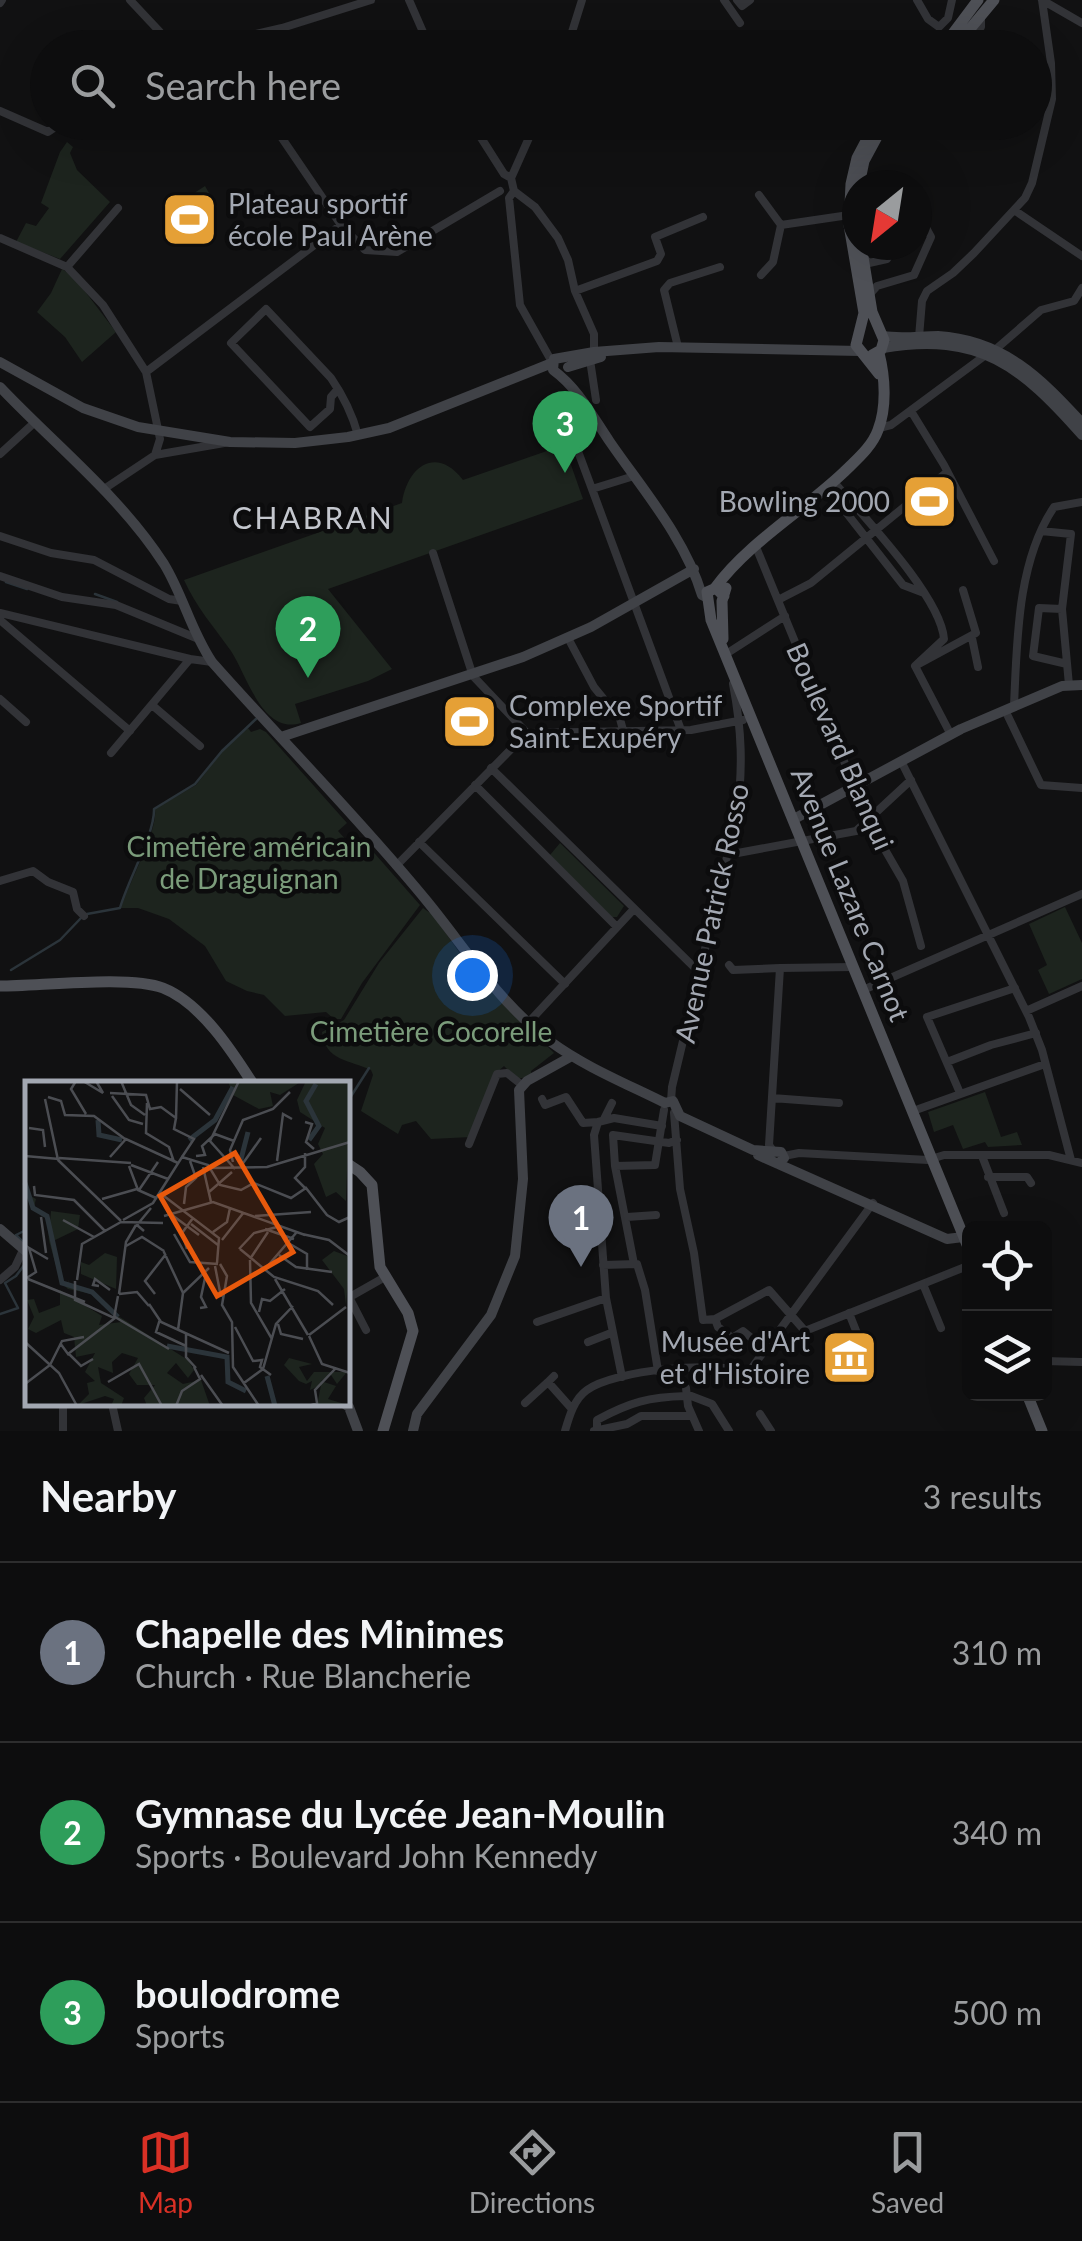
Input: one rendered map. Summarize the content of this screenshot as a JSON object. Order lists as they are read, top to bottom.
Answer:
{
  "streets": {
    "main road": ["Avenue Lazare Carnot"],
    "street": ["Boulevard Blanqui", "Avenue Patrick Rosso"]
  },
  "crossings": [
    ["Avenue Lazare Carnot", "Avenue Patrick Rosso"]
  ],
  "districts": ["CHABRAN"],
  "parks": ["Cimetière américain de Draguignan", "Cimetière Cocorelle"],
  "places": {
    "sports": ["Plateau sportif école Paul Arène", "Bowling 2000", "Complexe Sportif Saint-Exupéry"],
    "museum": ["Musée d'Art et d'Histoire"]
  },
  "north": "bottom left",
  "page": {
    "search": "Search here",
    "pins": ["3", "2", "1"],
    "heading": ["Nearby", "3 results"],
    "list": [
      {
        "mark": "1",
        "name": "Chapelle des Minimes",
        "note": "Church · Rue Blancherie",
        "value": "310 m"
      },
      {
        "mark": "2",
        "name": "Gymnase du Lycée Jean-Moulin",
        "note": "Sports · Boulevard John Kennedy",
        "value": "340 m"
      },
      {
        "mark": "3",
        "name": "boulodrome",
        "note": "Sports",
        "value": "500 m"
      }
    ],
    "nav": ["Map", "Directions", "Saved"]
  }
}
